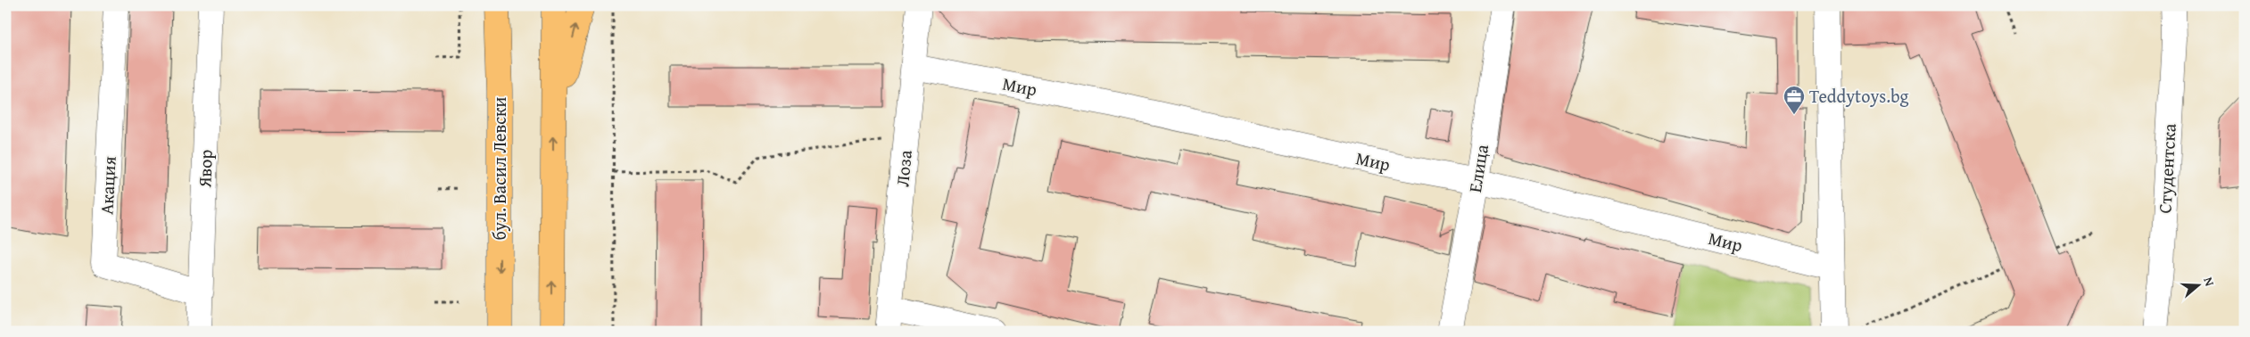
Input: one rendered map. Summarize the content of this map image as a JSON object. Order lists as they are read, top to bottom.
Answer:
{
  "streets": {
    "highway": ["бул. Васил Левски"],
    "street": [
      "Мир",
      "Явор",
      "Лоза",
      "Елица",
      "Студентска",
      "Акация"
    ]
  },
  "crossings": [
    ["Мир", "Лоза"],
    ["Мир", "Елица"],
    ["Явор", "Акация"]
  ],
  "places": {
    "office": ["Teddytoys.bg"]
  },
  "north": "right"
}
